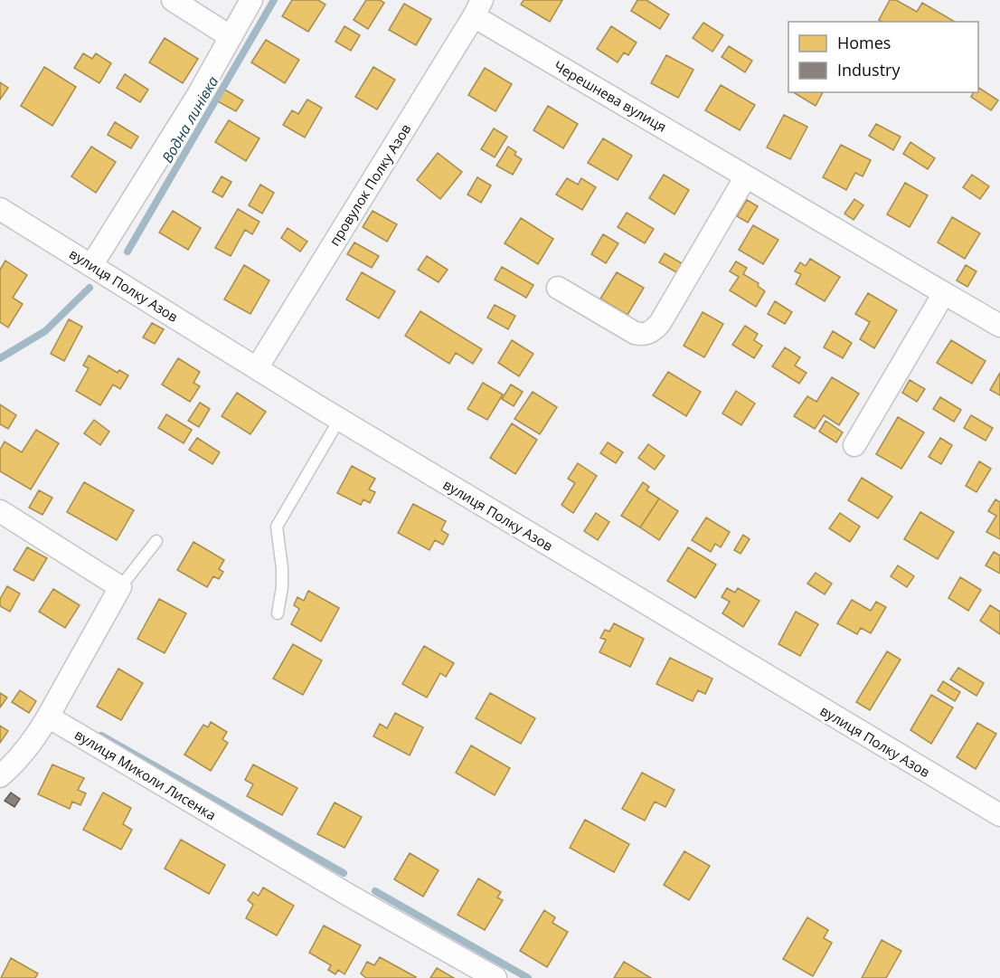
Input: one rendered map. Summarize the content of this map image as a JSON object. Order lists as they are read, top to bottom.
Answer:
{
  "streets": {
    "street": [
      "Черешнева вулиця",
      "провулок Полку Азов",
      "вулиця Полку Азов",
      "вулиця Миколи Лисенка"
    ]
  },
  "crossings": [
    ["Черешнева вулиця", "провулок Полку Азов"],
    ["провулок Полку Азов", "вулиця Полку Азов"]
  ],
  "water": ["Водна линівка"],
  "legend": ["Homes", "Industry"]
}
